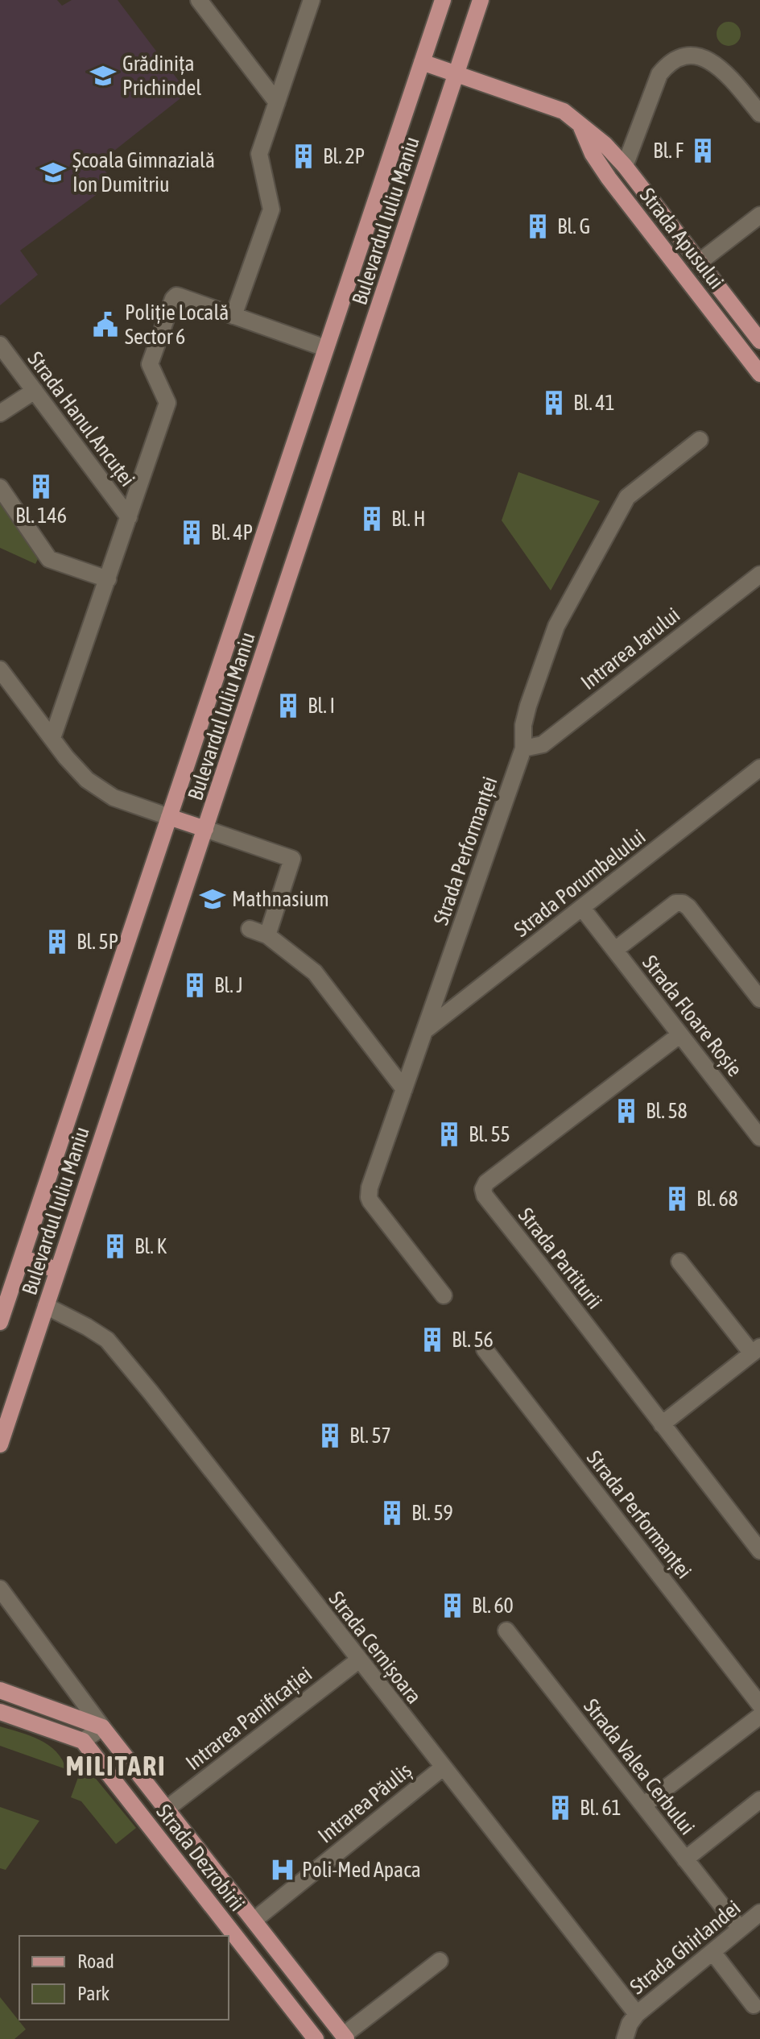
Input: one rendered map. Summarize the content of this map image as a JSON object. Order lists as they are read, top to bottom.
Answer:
{
  "streets": {
    "main road": ["Bulevardul Iuliu Maniu", "Strada Apusului", "Strada Dezrobirii"],
    "street": [
      "Strada Hanul Ancuței",
      "Intrarea Jarului",
      "Strada Performanței",
      "Strada Porumbelului",
      "Strada Floare Roșie",
      "Strada Partiturii",
      "Strada Cernișoara",
      "Intrarea Panificației",
      "Strada Valea Cerbului",
      "Intrarea Păuliș",
      "Strada Ghirlandei"
    ]
  },
  "crossings": [
    ["Bulevardul Iuliu Maniu", "Strada Apusului"],
    ["Bulevardul Iuliu Maniu", "Strada Cernișoara"],
    ["Intrarea Jarului", "Strada Performanței"],
    ["Strada Performanței", "Strada Porumbelului"],
    ["Strada Porumbelului", "Strada Floare Roșie"],
    ["Strada Floare Roșie", "Strada Partiturii"],
    ["Strada Cernișoara", "Intrarea Panificației"],
    ["Strada Cernișoara", "Intrarea Păuliș"],
    ["Strada Cernișoara", "Strada Ghirlandei"],
    ["Intrarea Panificației", "Strada Dezrobirii"],
    ["Strada Valea Cerbului", "Strada Ghirlandei"],
    ["Intrarea Păuliș", "Strada Dezrobirii"]
  ],
  "districts": ["MILITARI"],
  "places": {
    "school or university": ["Grădinița Prichindel", "Școala Gimnazială Ion Dumitriu", "Mathnasium"],
    "building": [
      "Bl. F",
      "Bl. 2P",
      "Bl. G",
      "Bl. 41",
      "Bl. 146",
      "Bl. H",
      "Bl. 4P",
      "Bl. I",
      "Bl. 5P",
      "Bl. J",
      "Bl. 58",
      "Bl. 55",
      "Bl. 68",
      "Bl. K",
      "Bl. 56",
      "Bl. 57",
      "Bl. 59",
      "Bl. 60",
      "Bl. 61"
    ],
    "public building": ["Poliție Locală Sector 6"],
    "hospital": ["Poli-Med Apaca"]
  },
  "legend": ["Road", "Park"]
}
